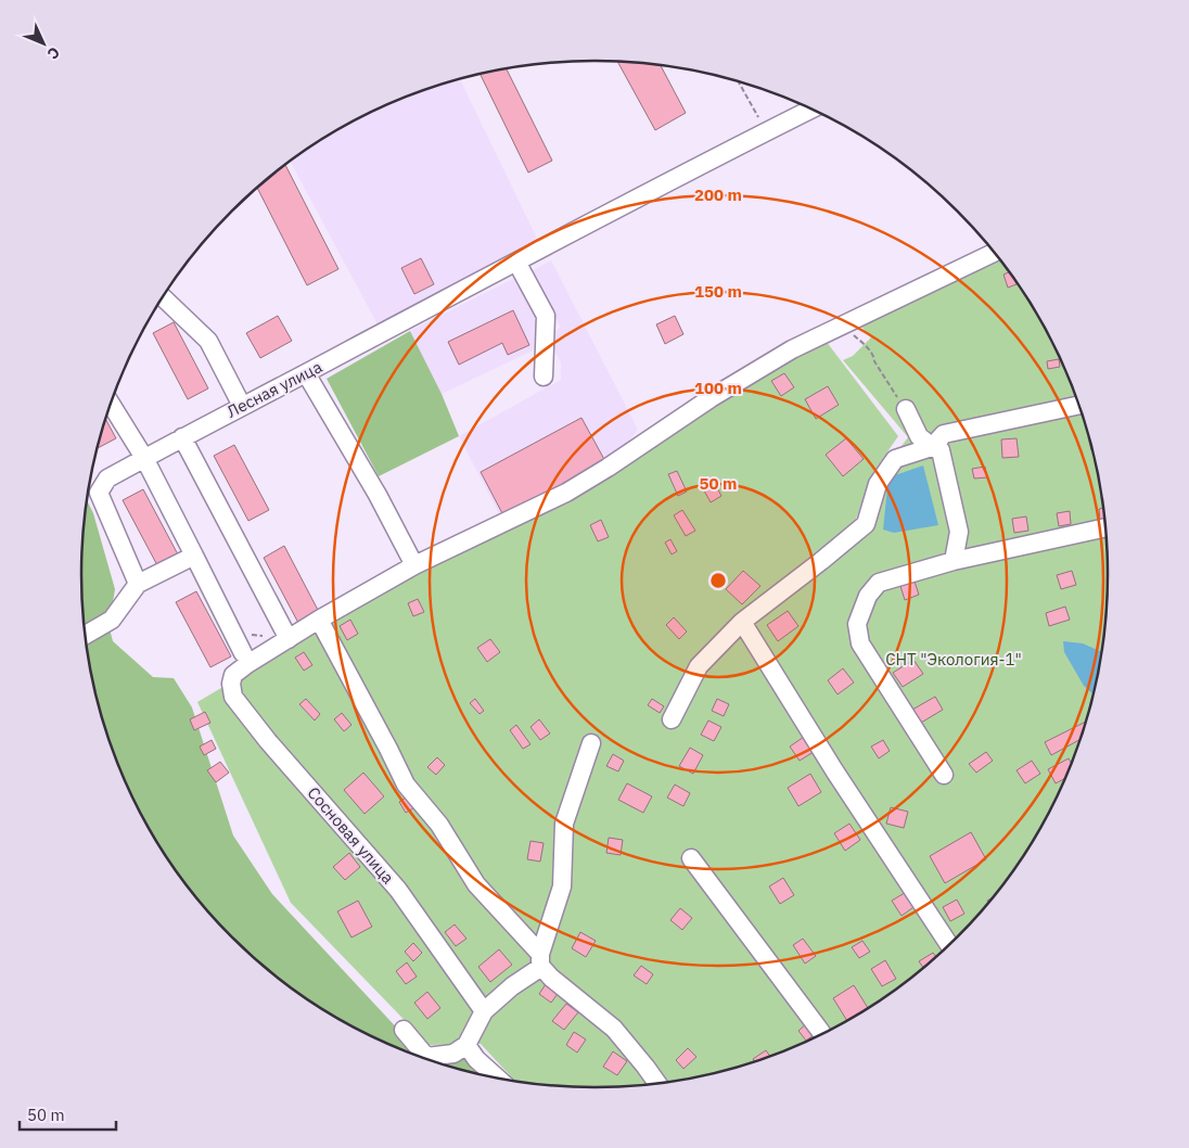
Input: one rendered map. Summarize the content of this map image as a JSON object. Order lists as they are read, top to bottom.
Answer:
{
  "streets": {
    "street": ["Лесная улица", "Сосновая улица"]
  },
  "parks": ["СНТ \"Экология-1\""],
  "scale_bar": "50 m",
  "north": "bottom right",
  "rings": [
    "200 m",
    "150 m",
    "100 m",
    "50 m"
  ]
}
